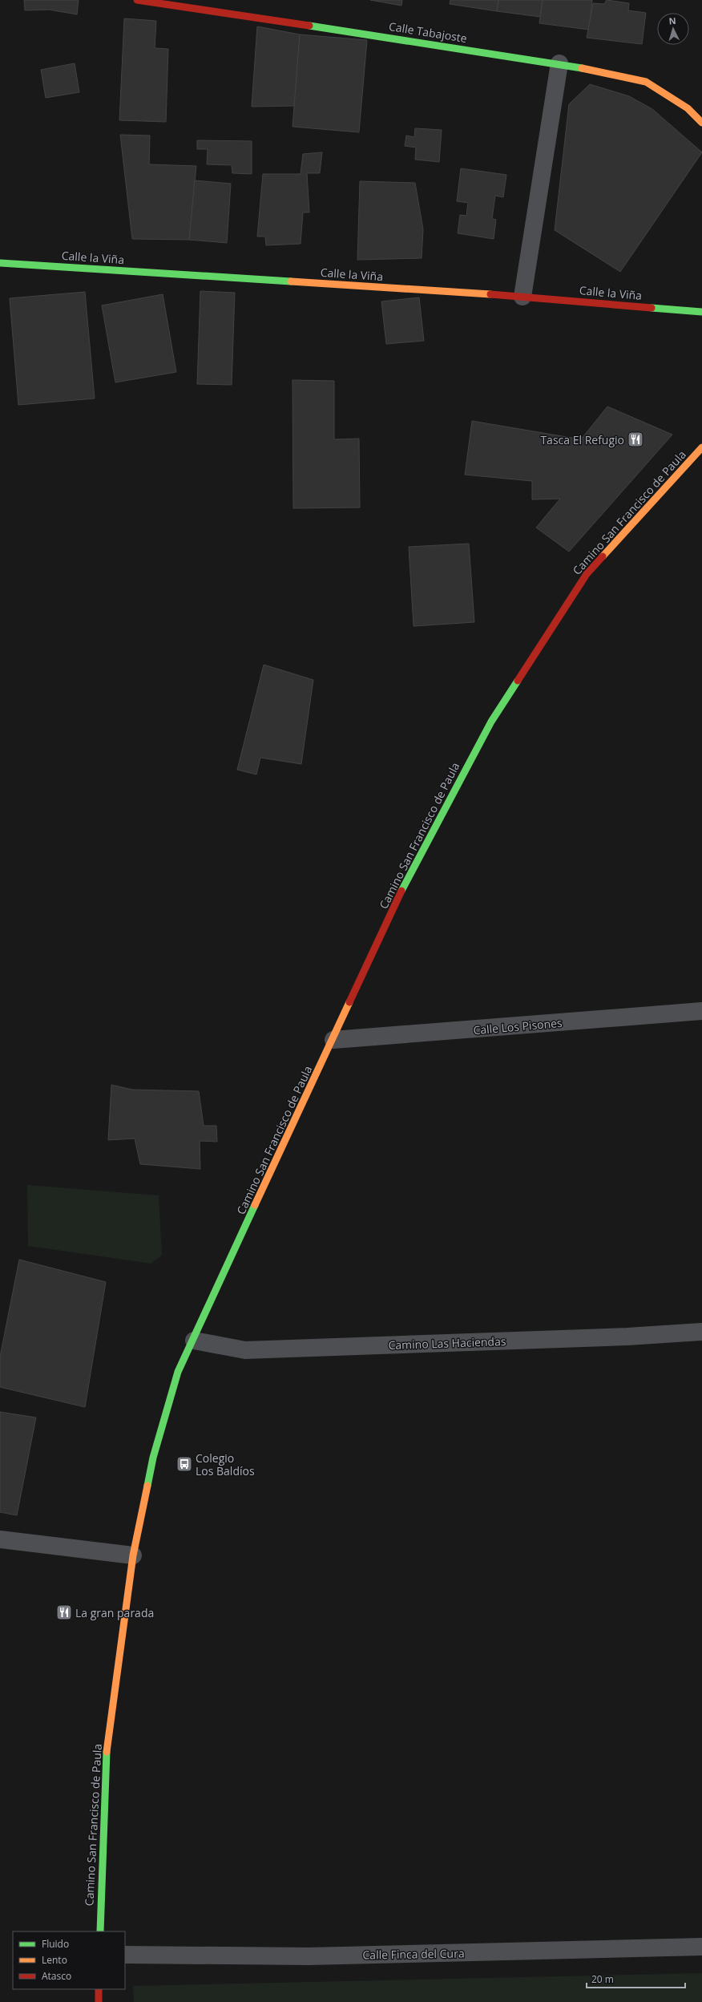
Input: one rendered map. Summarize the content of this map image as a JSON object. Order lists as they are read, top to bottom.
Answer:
{
  "streets": {
    "main road": ["Calle Tabajoste", "Calle la Viña", "Camino San Francisco de Paula"],
    "street": ["Calle Los Pisones", "Camino Las Haciendas", "Calle Finca del Cura"]
  },
  "crossings": [
    ["Camino San Francisco de Paula", "Calle Los Pisones"],
    ["Camino San Francisco de Paula", "Camino Las Haciendas"]
  ],
  "places": {
    "restaurant": ["Tasca El Refugio", "La gran parada"],
    "bus stop": ["Colegio Los Baldíos"]
  },
  "legend": ["Fluido", "Lento", "Atasco"],
  "scale_bar": "20 m",
  "north": "top"
}
